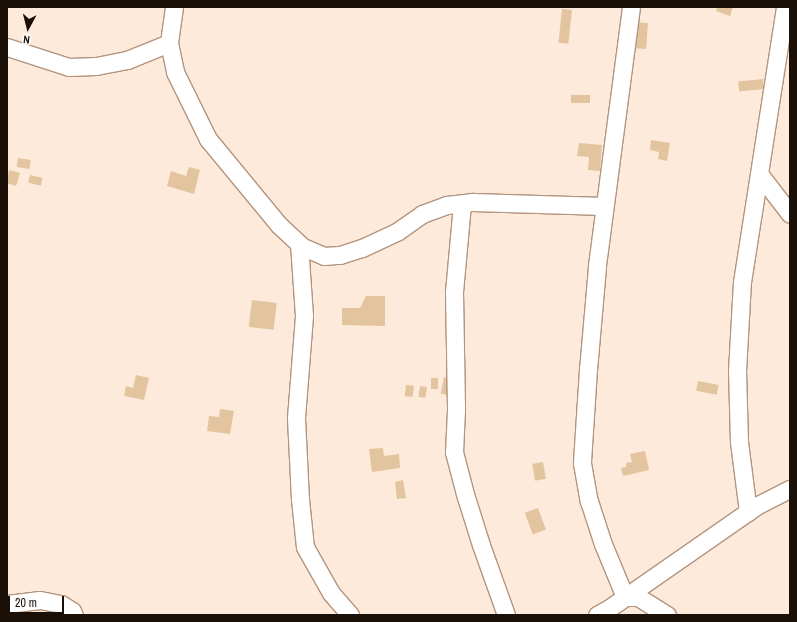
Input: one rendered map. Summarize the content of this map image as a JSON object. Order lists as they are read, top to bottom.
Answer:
{
  "scale_bar": "20 m",
  "north": "bottom"
}
